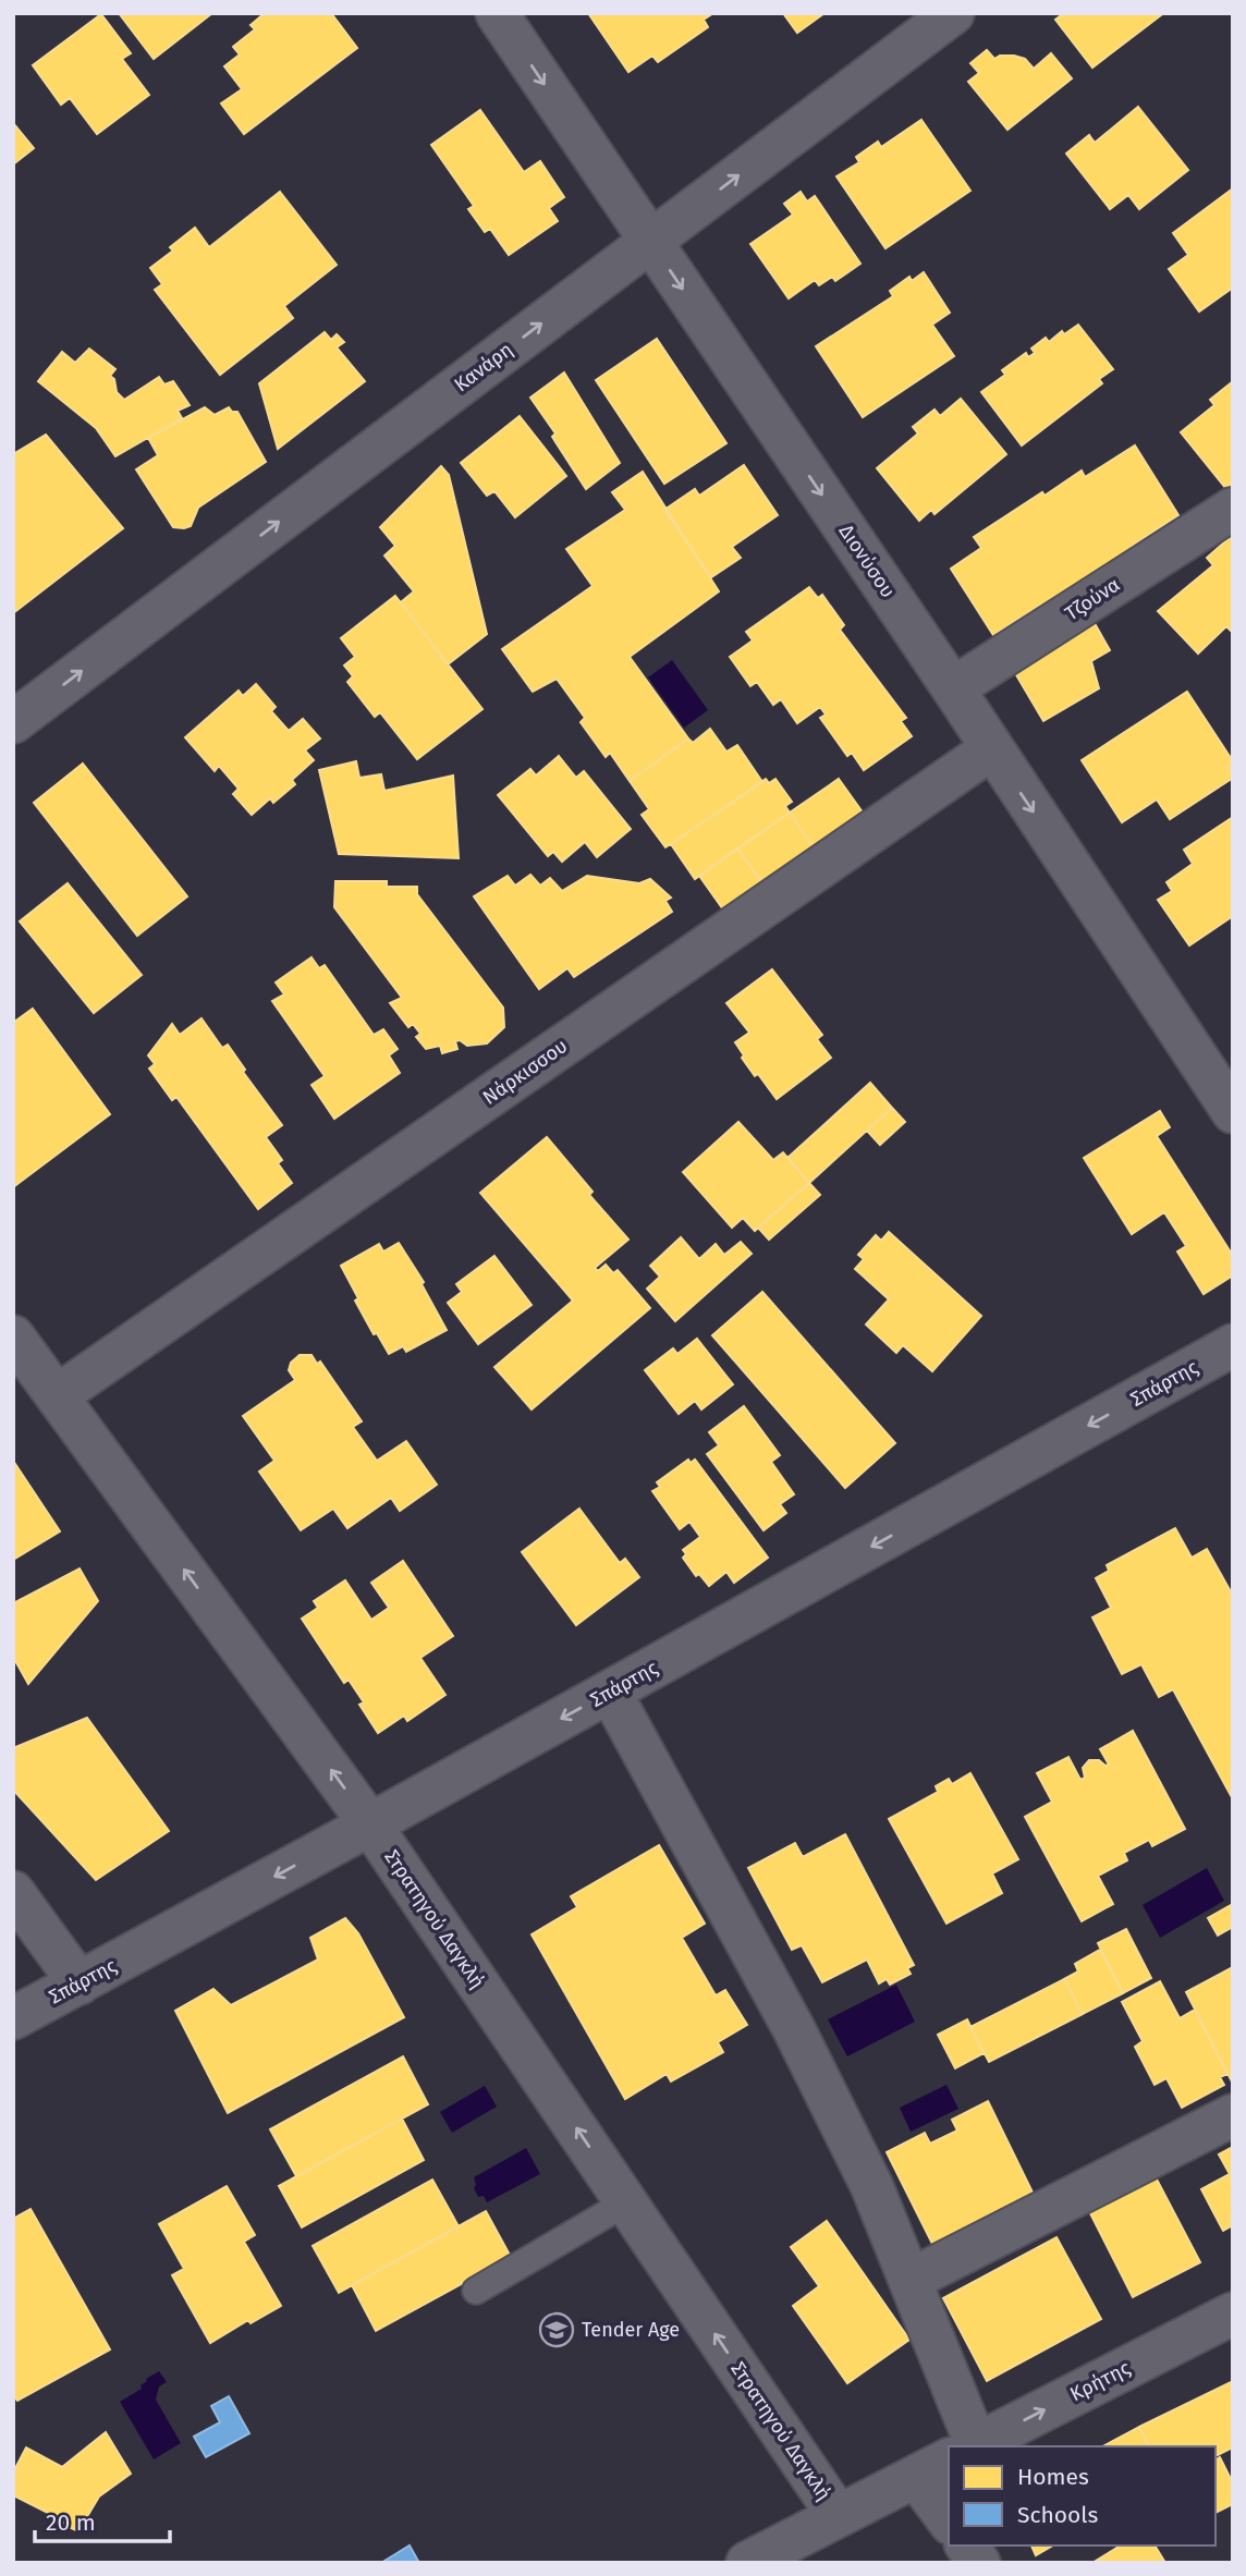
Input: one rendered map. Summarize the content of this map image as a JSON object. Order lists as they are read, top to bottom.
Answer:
{
  "streets": {
    "street": [
      "Κανάρη",
      "Διονύσου",
      "Τζούνα",
      "Νάρκισσου",
      "Σπάρτης",
      "Στρατηγού Δαγκλή",
      "Κρήτης"
    ]
  },
  "crossings": [
    ["Κανάρη", "Διονύσου"],
    ["Διονύσου", "Τζούνα"],
    ["Διονύσου", "Νάρκισσου"],
    ["Νάρκισσου", "Στρατηγού Δαγκλή"],
    ["Σπάρτης", "Στρατηγού Δαγκλή"],
    ["Στρατηγού Δαγκλή", "Κρήτης"]
  ],
  "one_way": ["Κανάρη", "Διονύσου", "Σπάρτης"],
  "places": {
    "school or university": ["Tender Age"]
  },
  "legend": ["Homes", "Schools"],
  "scale_bar": "20 m"
}
